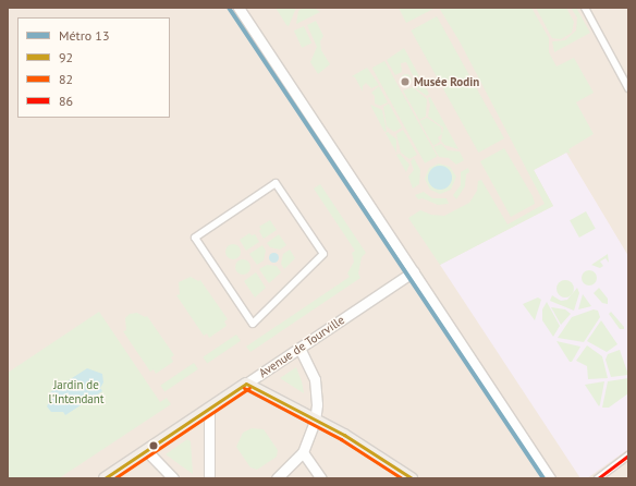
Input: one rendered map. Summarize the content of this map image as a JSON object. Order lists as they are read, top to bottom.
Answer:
{
  "streets": {
    "main road": ["Avenue de Tourville"]
  },
  "parks": ["Jardin de l'Intendant"],
  "places": ["Musée Rodin"],
  "lines": [
    "metro line 13",
    "transit line 92",
    "transit line 82",
    "transit line 86"
  ],
  "legend": [
    "Métro 13",
    "92",
    "82",
    "86"
  ]
}
